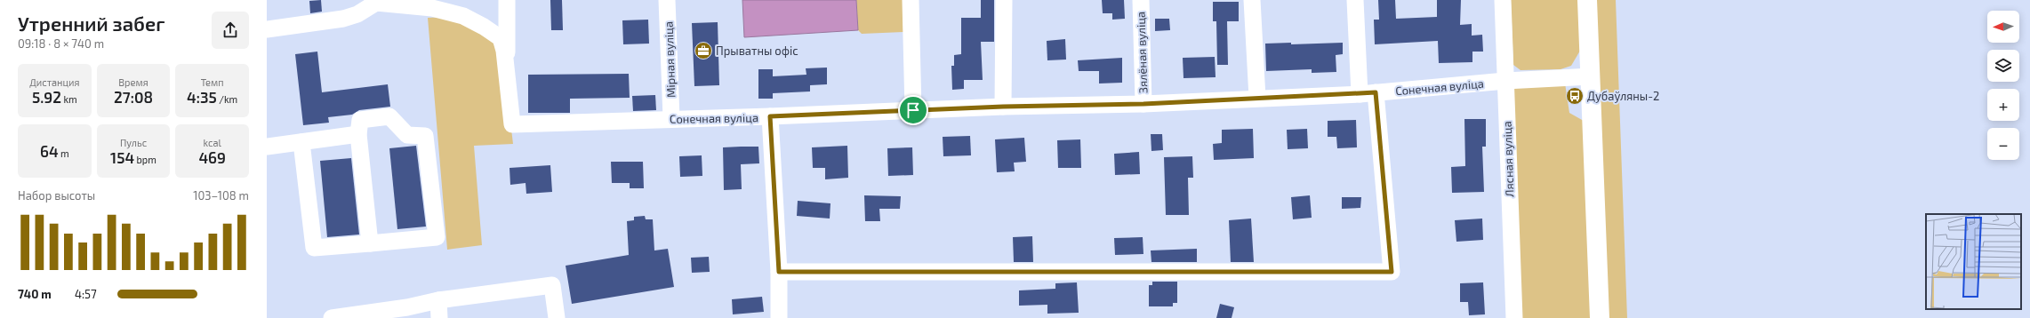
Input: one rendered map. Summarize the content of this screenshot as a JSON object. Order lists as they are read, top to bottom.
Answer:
{
  "streets": {
    "street": [
      "Зялёная вуліца",
      "Мірная вуліца",
      "Сонечная вуліца",
      "Лясная вуліца"
    ]
  },
  "crossings": [
    ["Зялёная вуліца", "Сонечная вуліца"],
    ["Мірная вуліца", "Сонечная вуліца"],
    ["Сонечная вуліца", "Лясная вуліца"]
  ],
  "places": {
    "office": ["Прыватны офіс"],
    "bus stop": ["Дубаўляны-2"]
  },
  "north": "left",
  "page": {
    "heading": ["Утренний забег", "09:18 · 8 × 740 m"],
    "map_buttons": ["+", "−"],
    "stats": [
      ["Дистанция", "5.92 km"],
      ["Время", "27:08"],
      ["Темп", "4:35 /km"],
      ["64 m"],
      ["Пульс", "154 bpm"],
      ["kcal", "469"]
    ],
    "chart": ["Набор высоты", "103–108 m"],
    "list": [
      {
        "name": "740 m",
        "note": "4:57"
      }
    ]
  }
}
